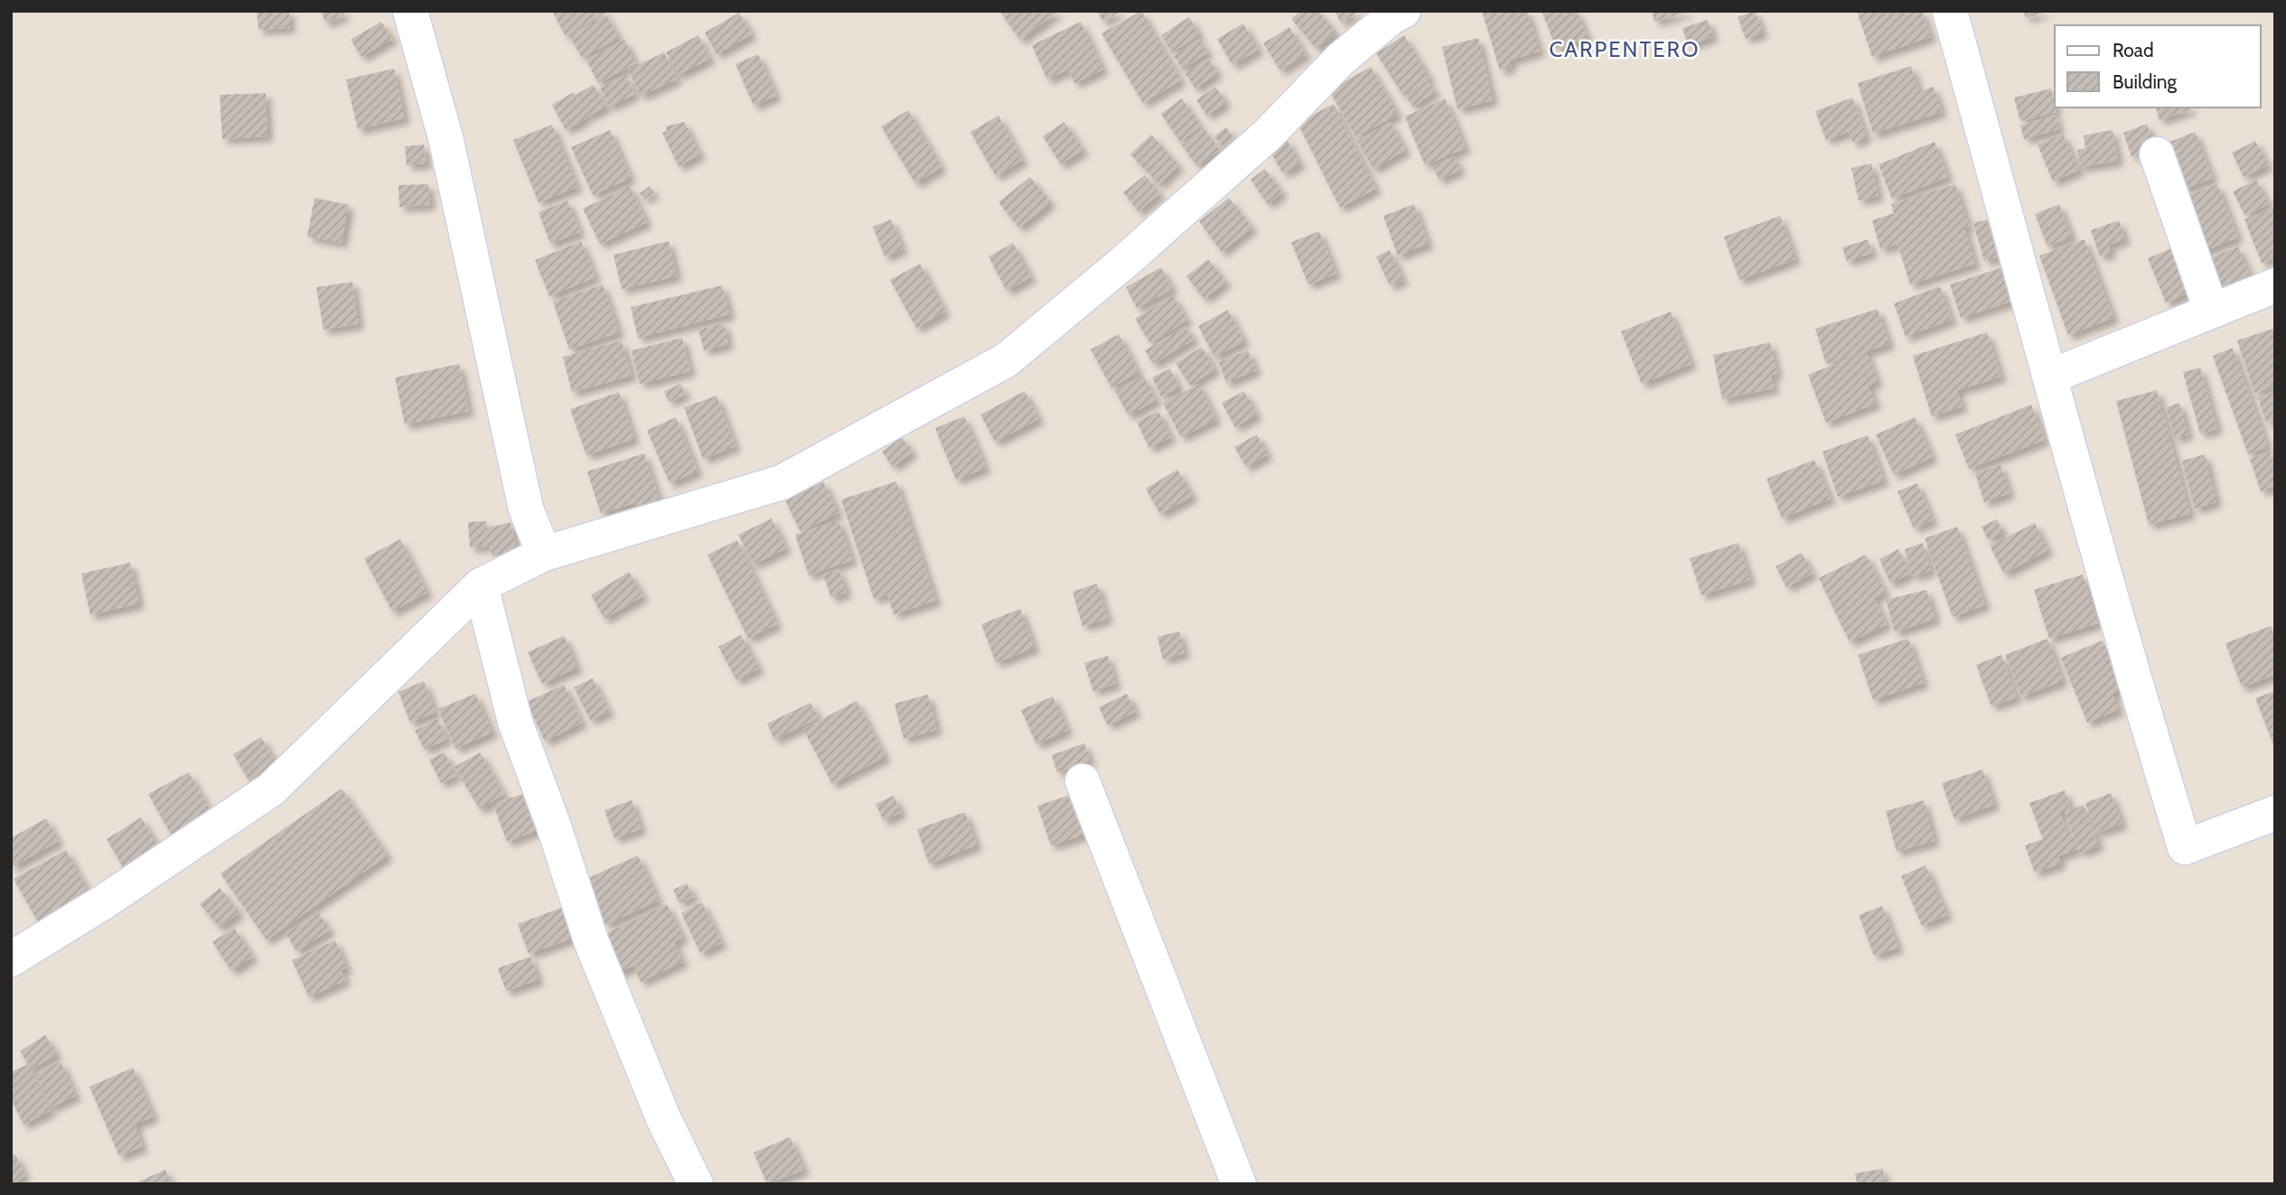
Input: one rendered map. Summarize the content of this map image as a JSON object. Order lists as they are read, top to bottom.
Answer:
{
  "districts": ["CARPENTERO"],
  "legend": ["Road", "Building"]
}
